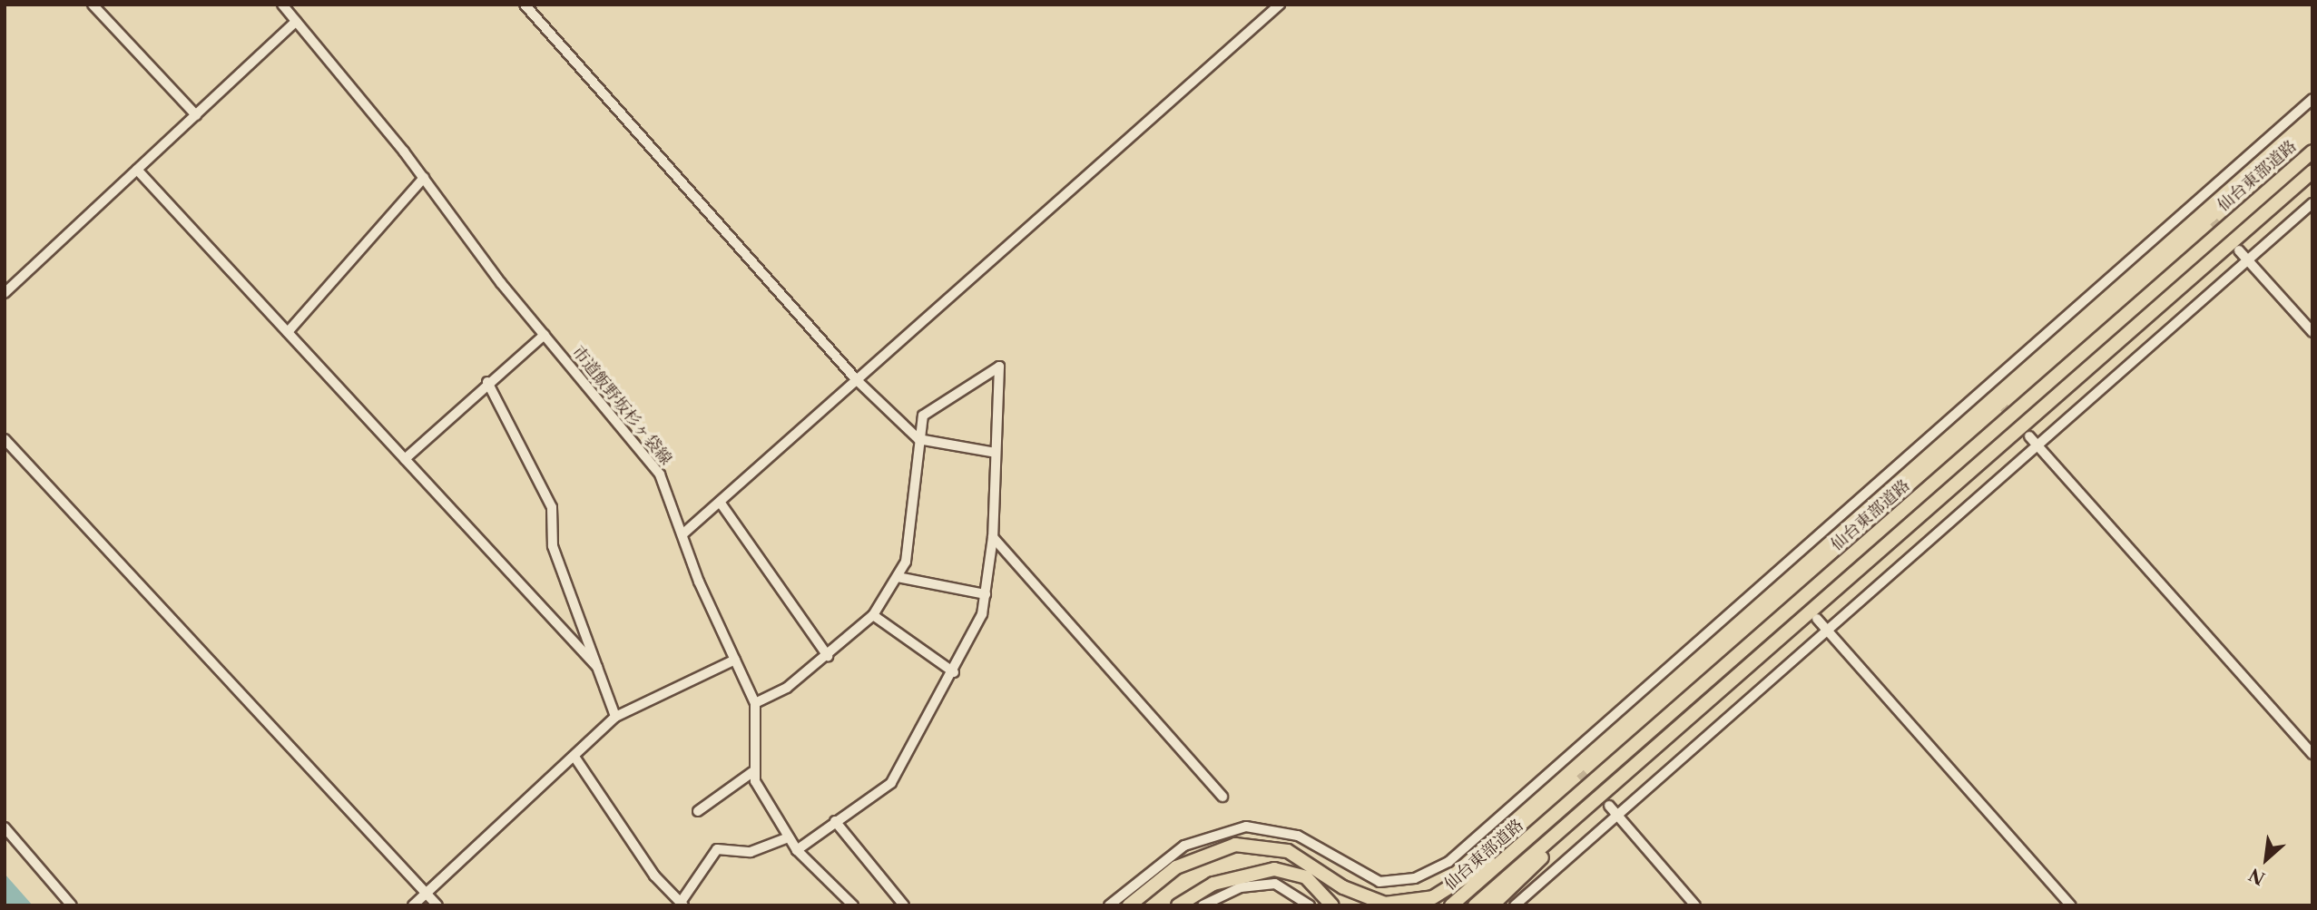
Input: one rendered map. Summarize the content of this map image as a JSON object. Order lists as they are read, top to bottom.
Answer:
{
  "streets": {
    "highway": ["仙台東部道路"],
    "street": ["市道飯野坂杉ヶ袋線"]
  },
  "north": "bottom left"
}
